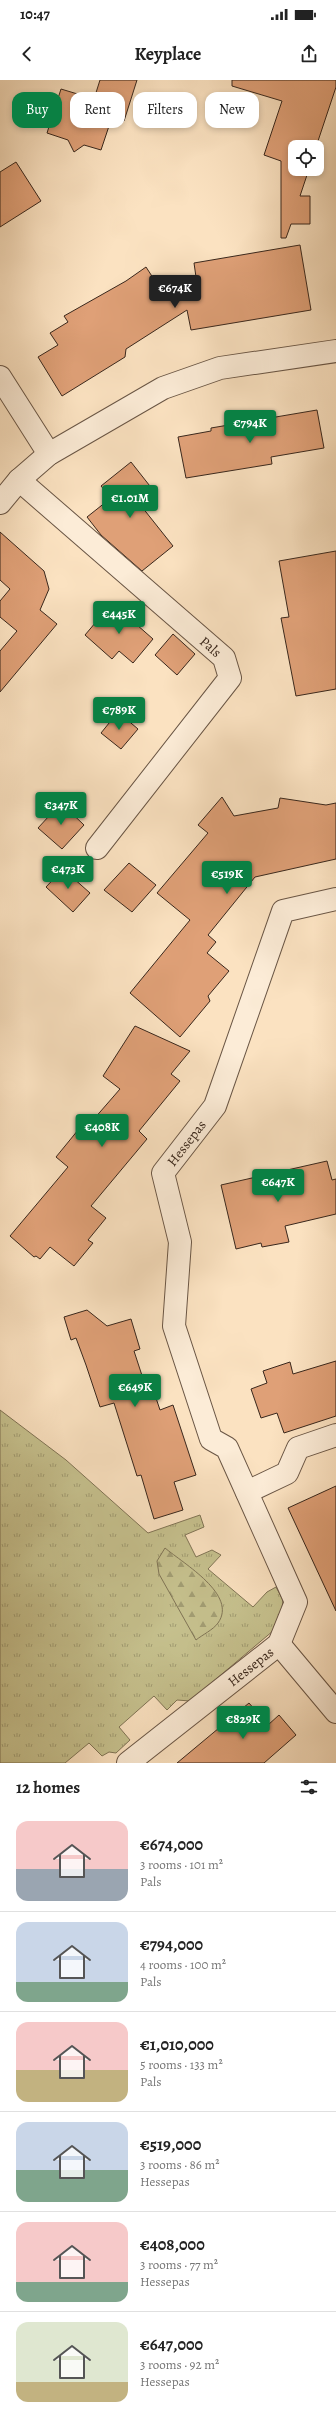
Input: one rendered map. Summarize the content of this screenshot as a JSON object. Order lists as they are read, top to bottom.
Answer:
{
  "streets": {
    "street": ["Pals", "Hessepas"]
  },
  "page": {
    "status": "10:47",
    "header": "Keyplace",
    "chip": [
      "Buy",
      "Rent",
      "Filters",
      "New"
    ],
    "price": [
      "€674K",
      "€794K",
      "€1.01M",
      "€445K",
      "€789K",
      "€347K",
      "€473K",
      "€519K",
      "€408K",
      "€647K",
      "€649K",
      "€829K"
    ],
    "heading": "12 homes",
    "list": [
      {
        "name": "€674,000",
        "note": "3 rooms · 101 m² · Pals"
      },
      {
        "name": "€794,000",
        "note": "4 rooms · 100 m² · Pals"
      },
      {
        "name": "€1,010,000",
        "note": "5 rooms · 133 m² · Pals"
      },
      {
        "name": "€519,000",
        "note": "3 rooms · 86 m² · Hessepas"
      },
      {
        "name": "€408,000",
        "note": "3 rooms · 77 m² · Hessepas"
      },
      {
        "name": "€647,000",
        "note": "3 rooms · 92 m² · Hessepas"
      }
    ]
  }
}
